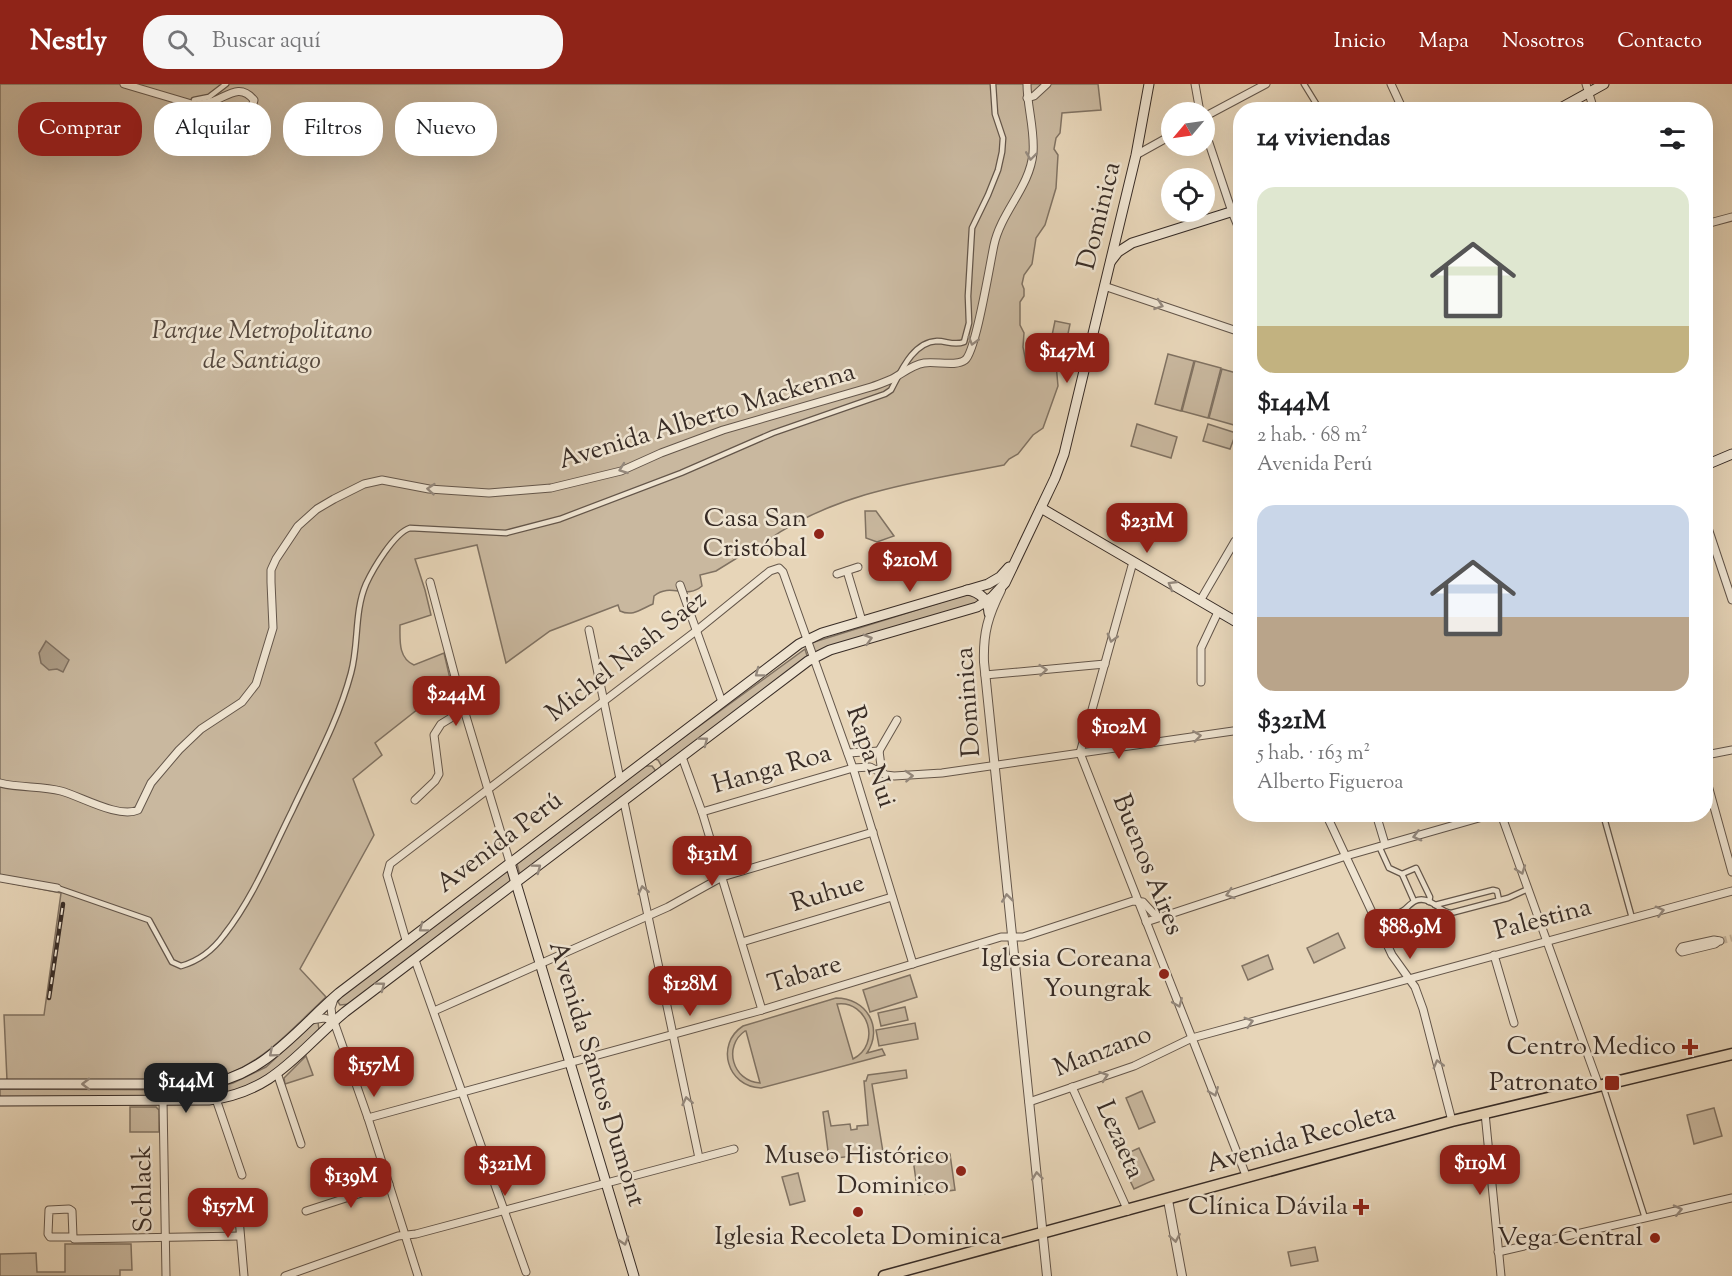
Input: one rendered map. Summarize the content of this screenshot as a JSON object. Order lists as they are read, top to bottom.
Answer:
{
  "streets": {
    "main road": [
      "Dominica",
      "Avenida Perú",
      "Avenida Santos Dumont",
      "Avenida Recoleta"
    ],
    "street": [
      "Avenida Alberto Mackenna",
      "Michel Nash Saéz",
      "Rapa Nui",
      "Hanga Roa",
      "Buenos Aires",
      "Ruhue",
      "Palestina",
      "Tabare",
      "Manzano",
      "Lezaeta",
      "Schlack"
    ]
  },
  "crossings": [
    ["Dominica", "Avenida Perú"],
    ["Dominica", "Tabare"],
    ["Dominica", "Manzano"],
    ["Dominica", "Avenida Recoleta"],
    ["Michel Nash Saéz", "Rapa Nui"],
    ["Michel Nash Saéz", "Avenida Perú"],
    ["Rapa Nui", "Hanga Roa"],
    ["Rapa Nui", "Avenida Perú"],
    ["Rapa Nui", "Ruhue"],
    ["Rapa Nui", "Tabare"],
    ["Avenida Perú", "Avenida Santos Dumont"],
    ["Avenida Perú", "Schlack"],
    ["Buenos Aires", "Palestina"],
    ["Buenos Aires", "Tabare"],
    ["Buenos Aires", "Manzano"],
    ["Buenos Aires", "Avenida Recoleta"],
    ["Palestina", "Manzano"],
    ["Tabare", "Avenida Santos Dumont"],
    ["Manzano", "Lezaeta"],
    ["Avenida Recoleta", "Lezaeta"]
  ],
  "one_way": [
    "Avenida Alberto Mackenna",
    "Buenos Aires",
    "Palestina",
    "Manzano"
  ],
  "parks": ["Parque Metropolitano de Santiago"],
  "places": {
    "other": [
      "Casa San Cristóbal",
      "Iglesia Coreana Youngrak",
      "Museo Histórico Dominico",
      "Iglesia Recoleta Dominica",
      "Vega Central"
    ],
    "health": ["Centro Medico", "Clínica Dávila"],
    "transit": ["Patronato"]
  },
  "north": "bottom left",
  "page": {
    "header": "Nestly",
    "search": "Buscar aquí",
    "nav": [
      "Inicio",
      "Mapa",
      "Nosotros",
      "Contacto"
    ],
    "chip": [
      "Comprar",
      "Alquilar",
      "Filtros",
      "Nuevo"
    ],
    "heading": "14 viviendas",
    "list": [
      {
        "name": "$144M",
        "note": "2 hab. · 68 m² · Avenida Perú"
      },
      {
        "name": "$321M",
        "note": "5 hab. · 163 m² · Alberto Figueroa"
      }
    ],
    "price": [
      "$147M",
      "$231M",
      "$210M",
      "$244M",
      "$102M",
      "$131M",
      "$88.9M",
      "$128M",
      "$157M",
      "$144M",
      "$119M",
      "$321M",
      "$139M",
      "$157M"
    ]
  }
}
